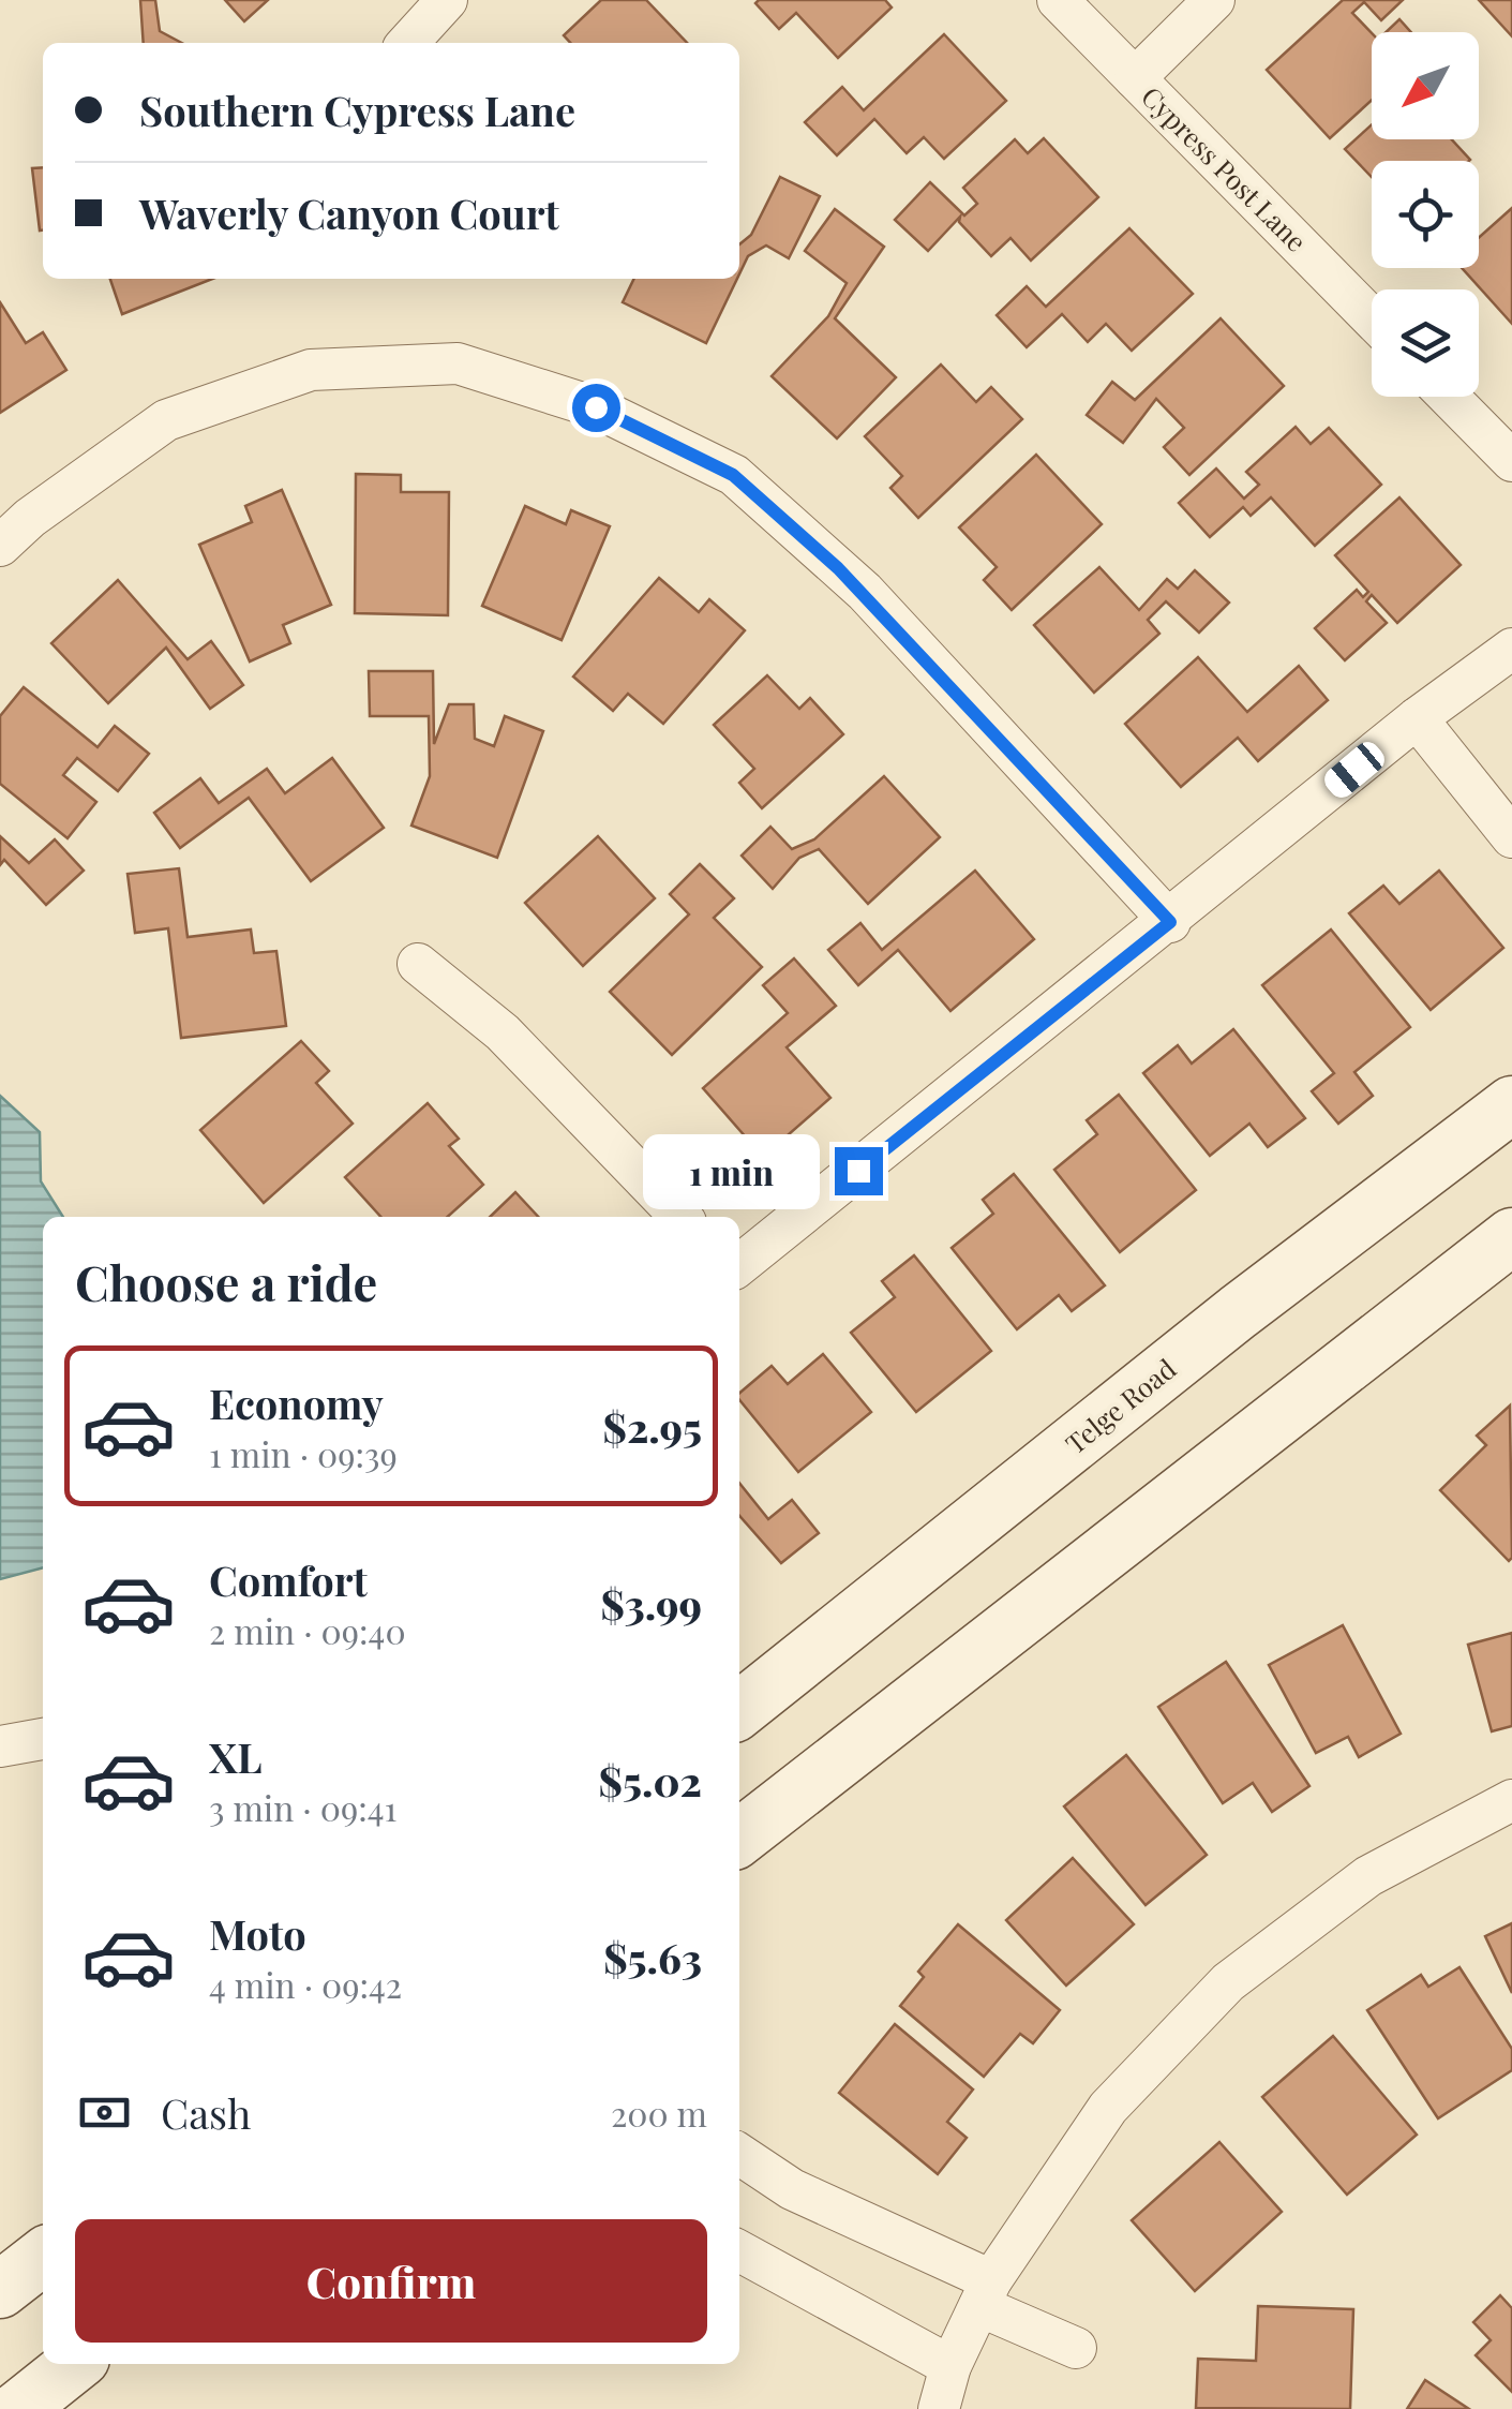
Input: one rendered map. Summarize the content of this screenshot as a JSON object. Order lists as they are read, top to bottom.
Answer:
{
  "streets": {
    "main road": ["Telge Road"],
    "street": ["Cypress Post Lane"]
  },
  "north": "bottom left",
  "page": {
    "banner": ["Southern Cypress Lane", "Waverly Canyon Court"],
    "bubble": "1 min",
    "heading": "Choose a ride",
    "list": [
      {
        "name": "Economy",
        "note": "1 min · 09:39",
        "value": "$2.95"
      },
      {
        "name": "Comfort",
        "note": "2 min · 09:40",
        "value": "$3.99"
      },
      {
        "name": "XL",
        "note": "3 min · 09:41",
        "value": "$5.02"
      },
      {
        "name": "Moto",
        "note": "4 min · 09:42",
        "value": "$5.63"
      }
    ],
    "pay": ["Cash", "200 m"],
    "buttons": "Confirm"
  }
}
